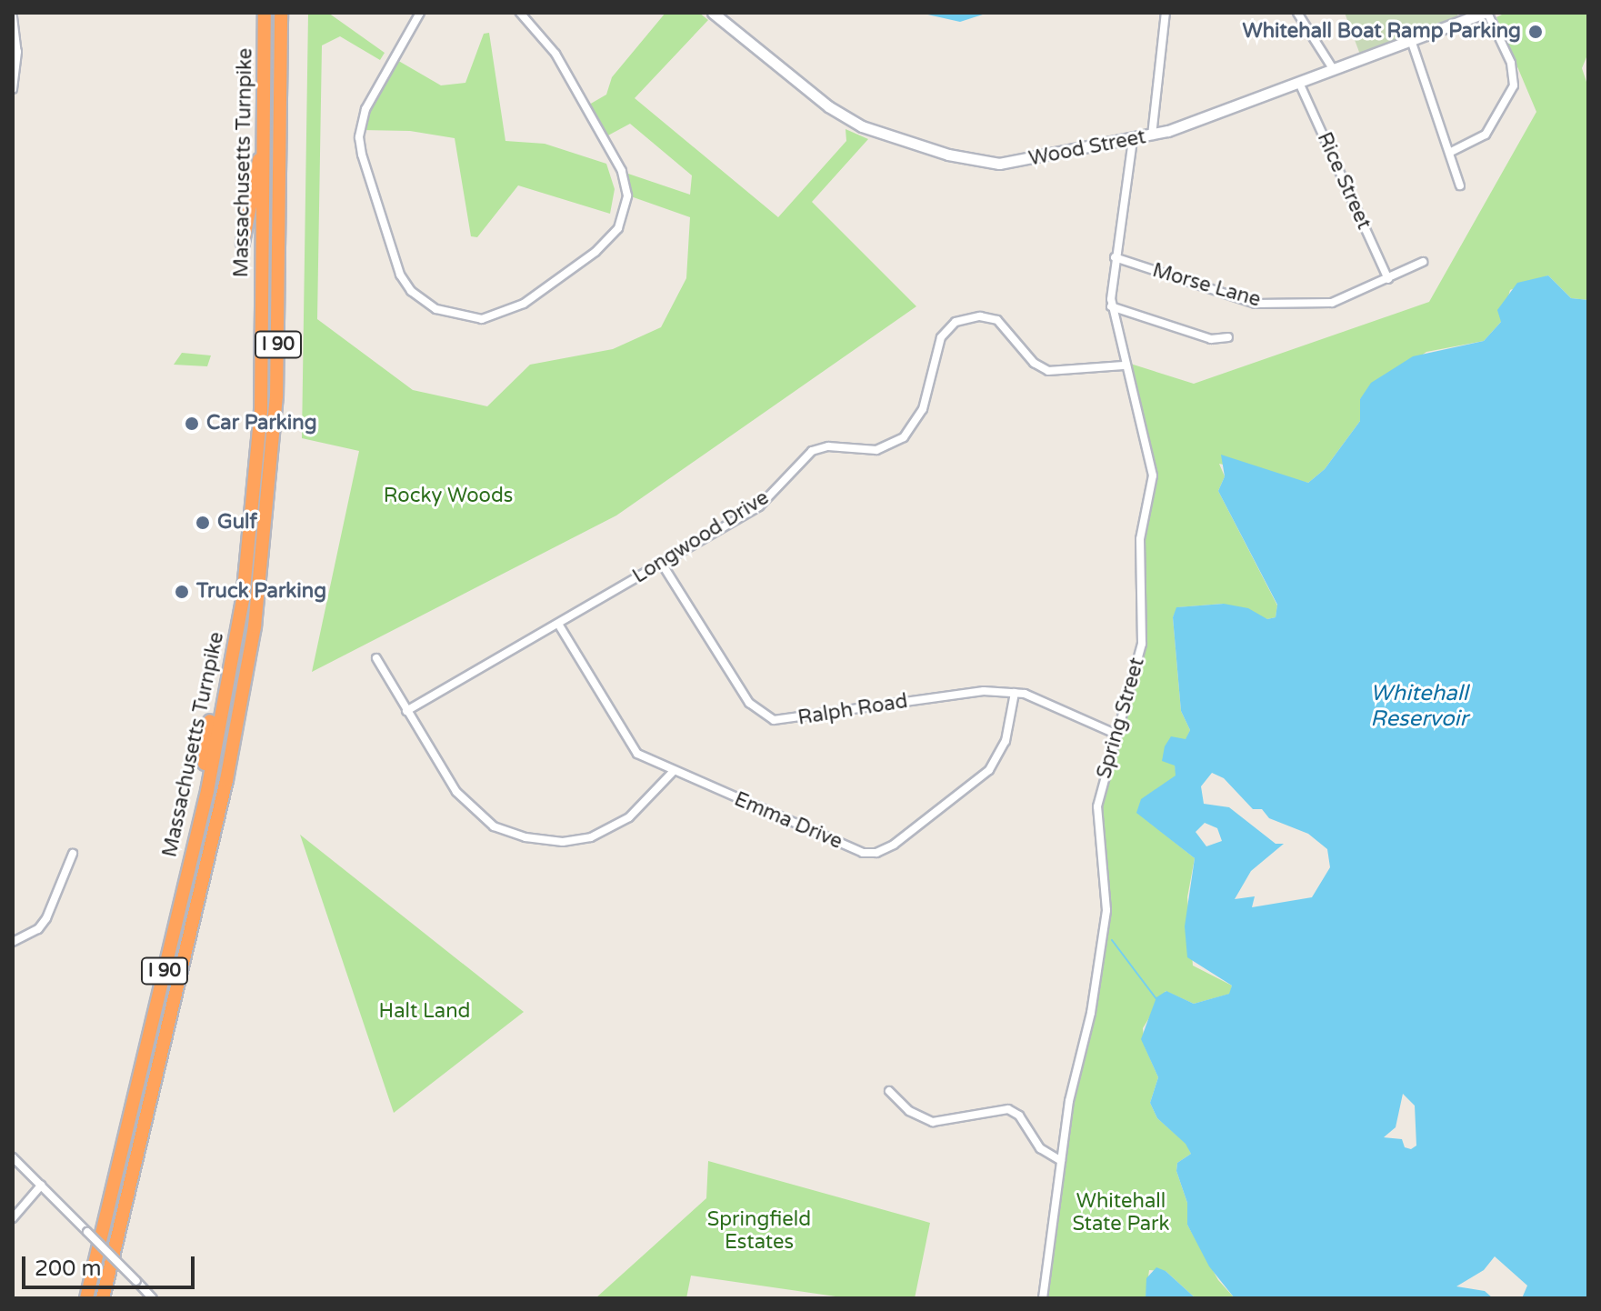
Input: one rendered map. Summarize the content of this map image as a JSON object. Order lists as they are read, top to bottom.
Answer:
{
  "streets": {
    "highway": ["Massachusetts Turnpike", "I 90"],
    "main road": ["Wood Street"],
    "street": [
      "Rice Street",
      "Morse Lane",
      "Longwood Drive",
      "Ralph Road",
      "Spring Street",
      "Emma Drive"
    ]
  },
  "crossings": [
    ["Wood Street", "Rice Street"],
    ["Wood Street", "Spring Street"],
    ["Rice Street", "Morse Lane"],
    ["Morse Lane", "Spring Street"],
    ["Longwood Drive", "Ralph Road"],
    ["Longwood Drive", "Spring Street"],
    ["Longwood Drive", "Emma Drive"],
    ["Ralph Road", "Spring Street"],
    ["Ralph Road", "Emma Drive"]
  ],
  "water": ["Whitehall Reservoir"],
  "parks": [
    "Rocky Woods",
    "Halt Land",
    "Whitehall State Park",
    "Springfield Estates"
  ],
  "places": [
    "Whitehall Boat Ramp Parking",
    "Car Parking",
    "Gulf",
    "Truck Parking"
  ],
  "scale_bar": "200 m"
}
